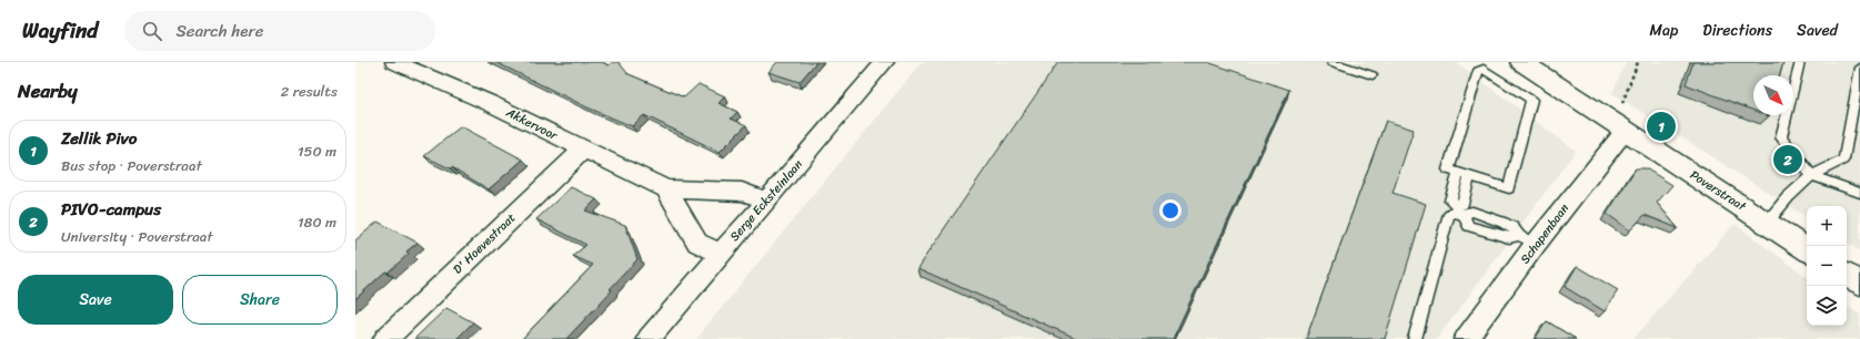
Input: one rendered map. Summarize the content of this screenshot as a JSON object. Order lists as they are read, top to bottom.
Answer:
{
  "streets": {
    "street": [
      "Akkervoor",
      "Poverstraat",
      "Serge Ecksteinlaan",
      "Schapenbaan",
      "D' Hoevestraat"
    ]
  },
  "crossings": [
    ["Akkervoor", "Serge Ecksteinlaan"],
    ["Akkervoor", "D' Hoevestraat"],
    ["Poverstraat", "Schapenbaan"]
  ],
  "north": "bottom right",
  "page": {
    "header": "Wayfind",
    "search": "Search here",
    "nav": ["Map", "Directions", "Saved"],
    "heading": ["Nearby", "2 results"],
    "pins": ["1", "2"],
    "list": [
      {
        "mark": "1",
        "name": "Zellik Pivo",
        "note": "Bus stop · Poverstraat",
        "value": "150 m"
      },
      {
        "mark": "2",
        "name": "PIVO-campus",
        "note": "University · Poverstraat",
        "value": "180 m"
      }
    ],
    "map_buttons": ["+", "−"],
    "buttons": ["Save", "Share"]
  }
}
